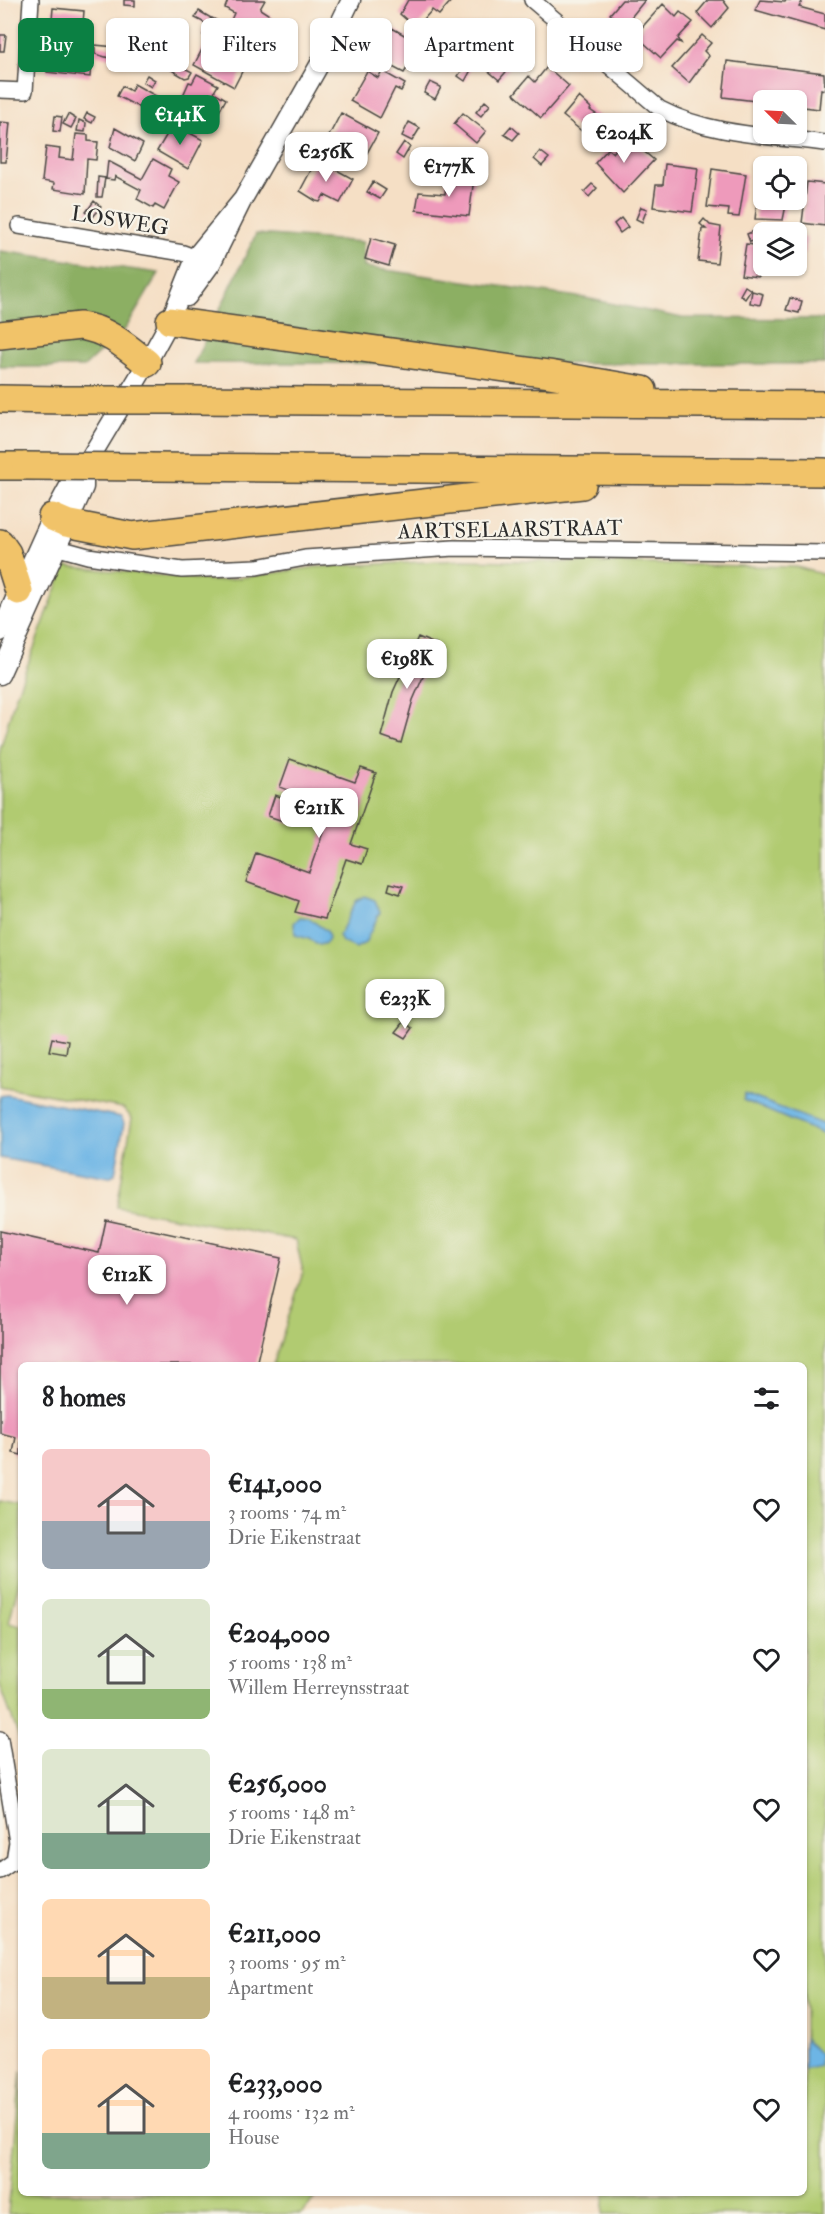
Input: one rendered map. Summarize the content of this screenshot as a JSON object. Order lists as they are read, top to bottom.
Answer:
{
  "streets": {
    "street": ["LOSWEG", "AARTSELAARSTRAAT"]
  },
  "north": "top left",
  "page": {
    "chip": [
      "Buy",
      "Rent",
      "Filters",
      "New",
      "Apartment",
      "House"
    ],
    "price": [
      "€141K",
      "€204K",
      "€256K",
      "€177K",
      "€198K",
      "€211K",
      "€233K",
      "€112K"
    ],
    "heading": "8 homes",
    "list": [
      {
        "name": "€141,000",
        "note": "3 rooms · 74 m² · Drie Eikenstraat"
      },
      {
        "name": "€204,000",
        "note": "5 rooms · 138 m² · Willem Herreynsstraat"
      },
      {
        "name": "€256,000",
        "note": "5 rooms · 148 m² · Drie Eikenstraat"
      },
      {
        "name": "€211,000",
        "note": "3 rooms · 95 m² · Apartment"
      },
      {
        "name": "€233,000",
        "note": "4 rooms · 132 m² · House"
      }
    ]
  }
}
